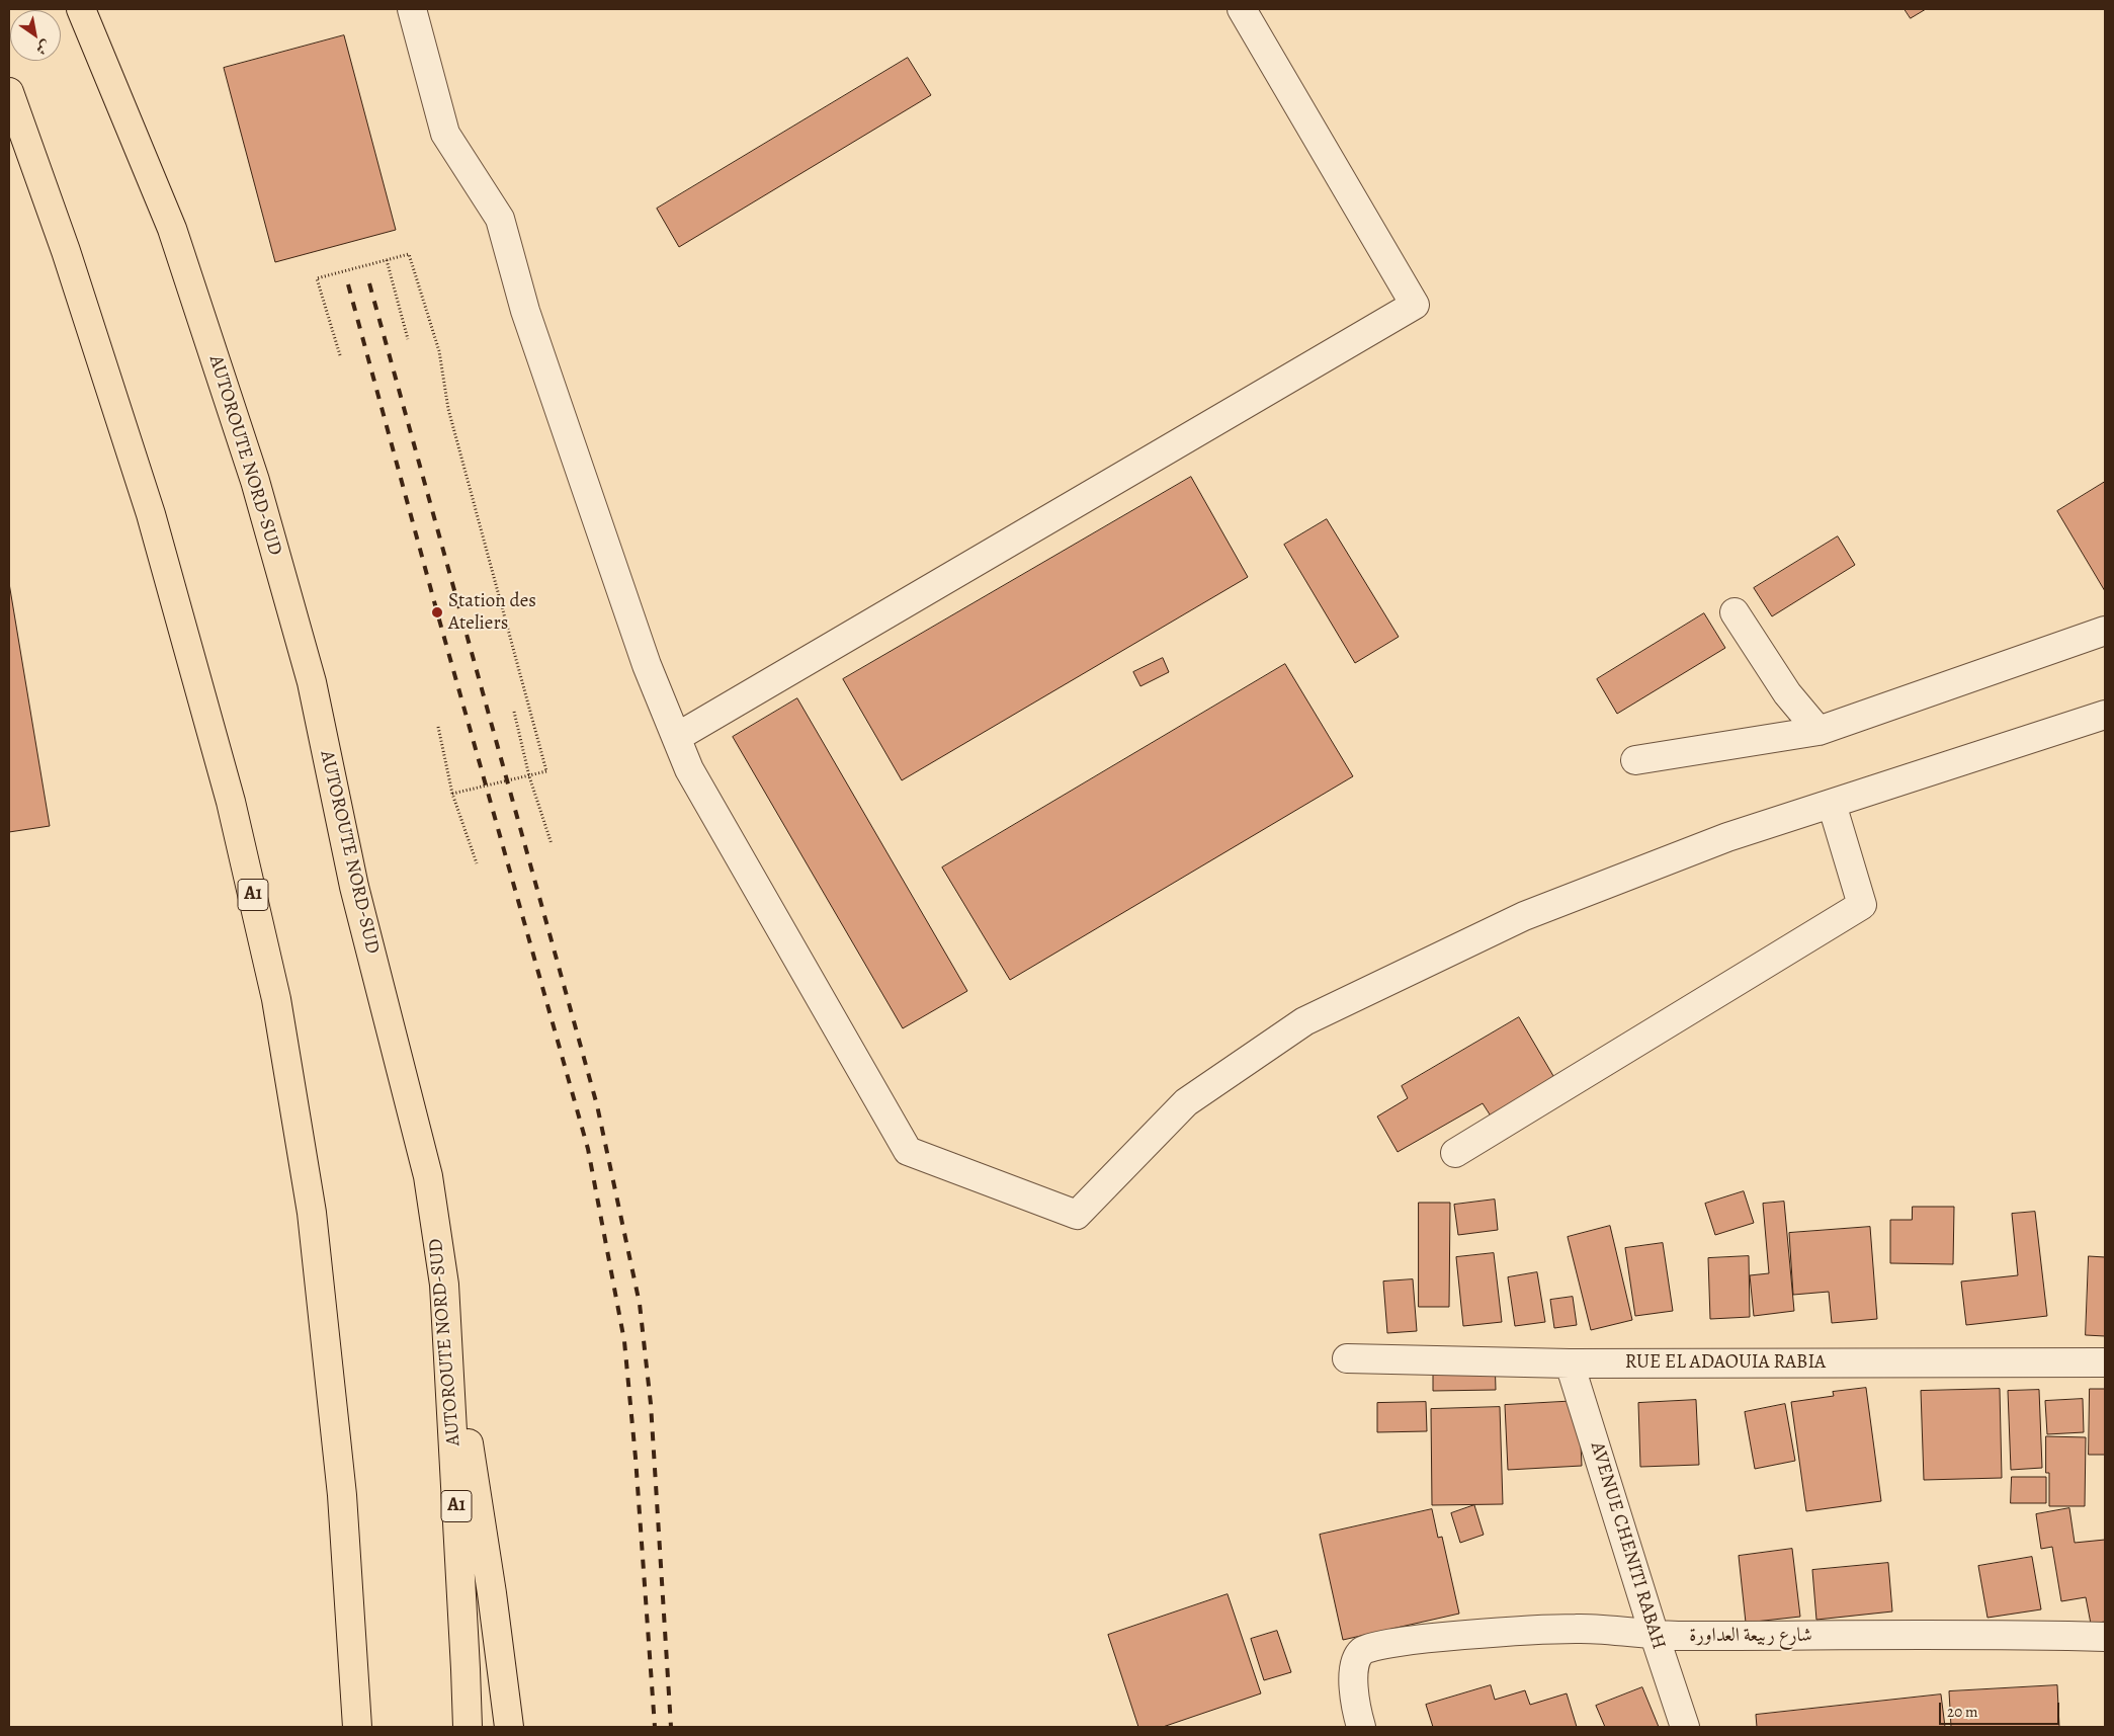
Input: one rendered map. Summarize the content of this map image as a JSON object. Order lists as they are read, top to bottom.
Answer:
{
  "streets": {
    "highway": ["AUTOROUTE NORD-SUD", "A1"],
    "street": ["RUE EL ADAOUIA RABIA", "AVENUE CHENITI RABAH", "شارع ربيعة العداورة"]
  },
  "crossings": [
    ["RUE EL ADAOUIA RABIA", "AVENUE CHENITI RABAH"],
    ["AVENUE CHENITI RABAH", "شارع ربيعة العداورة"]
  ],
  "places": ["Station des Ateliers"],
  "scale_bar": "20 m",
  "north": "bottom right"
}
